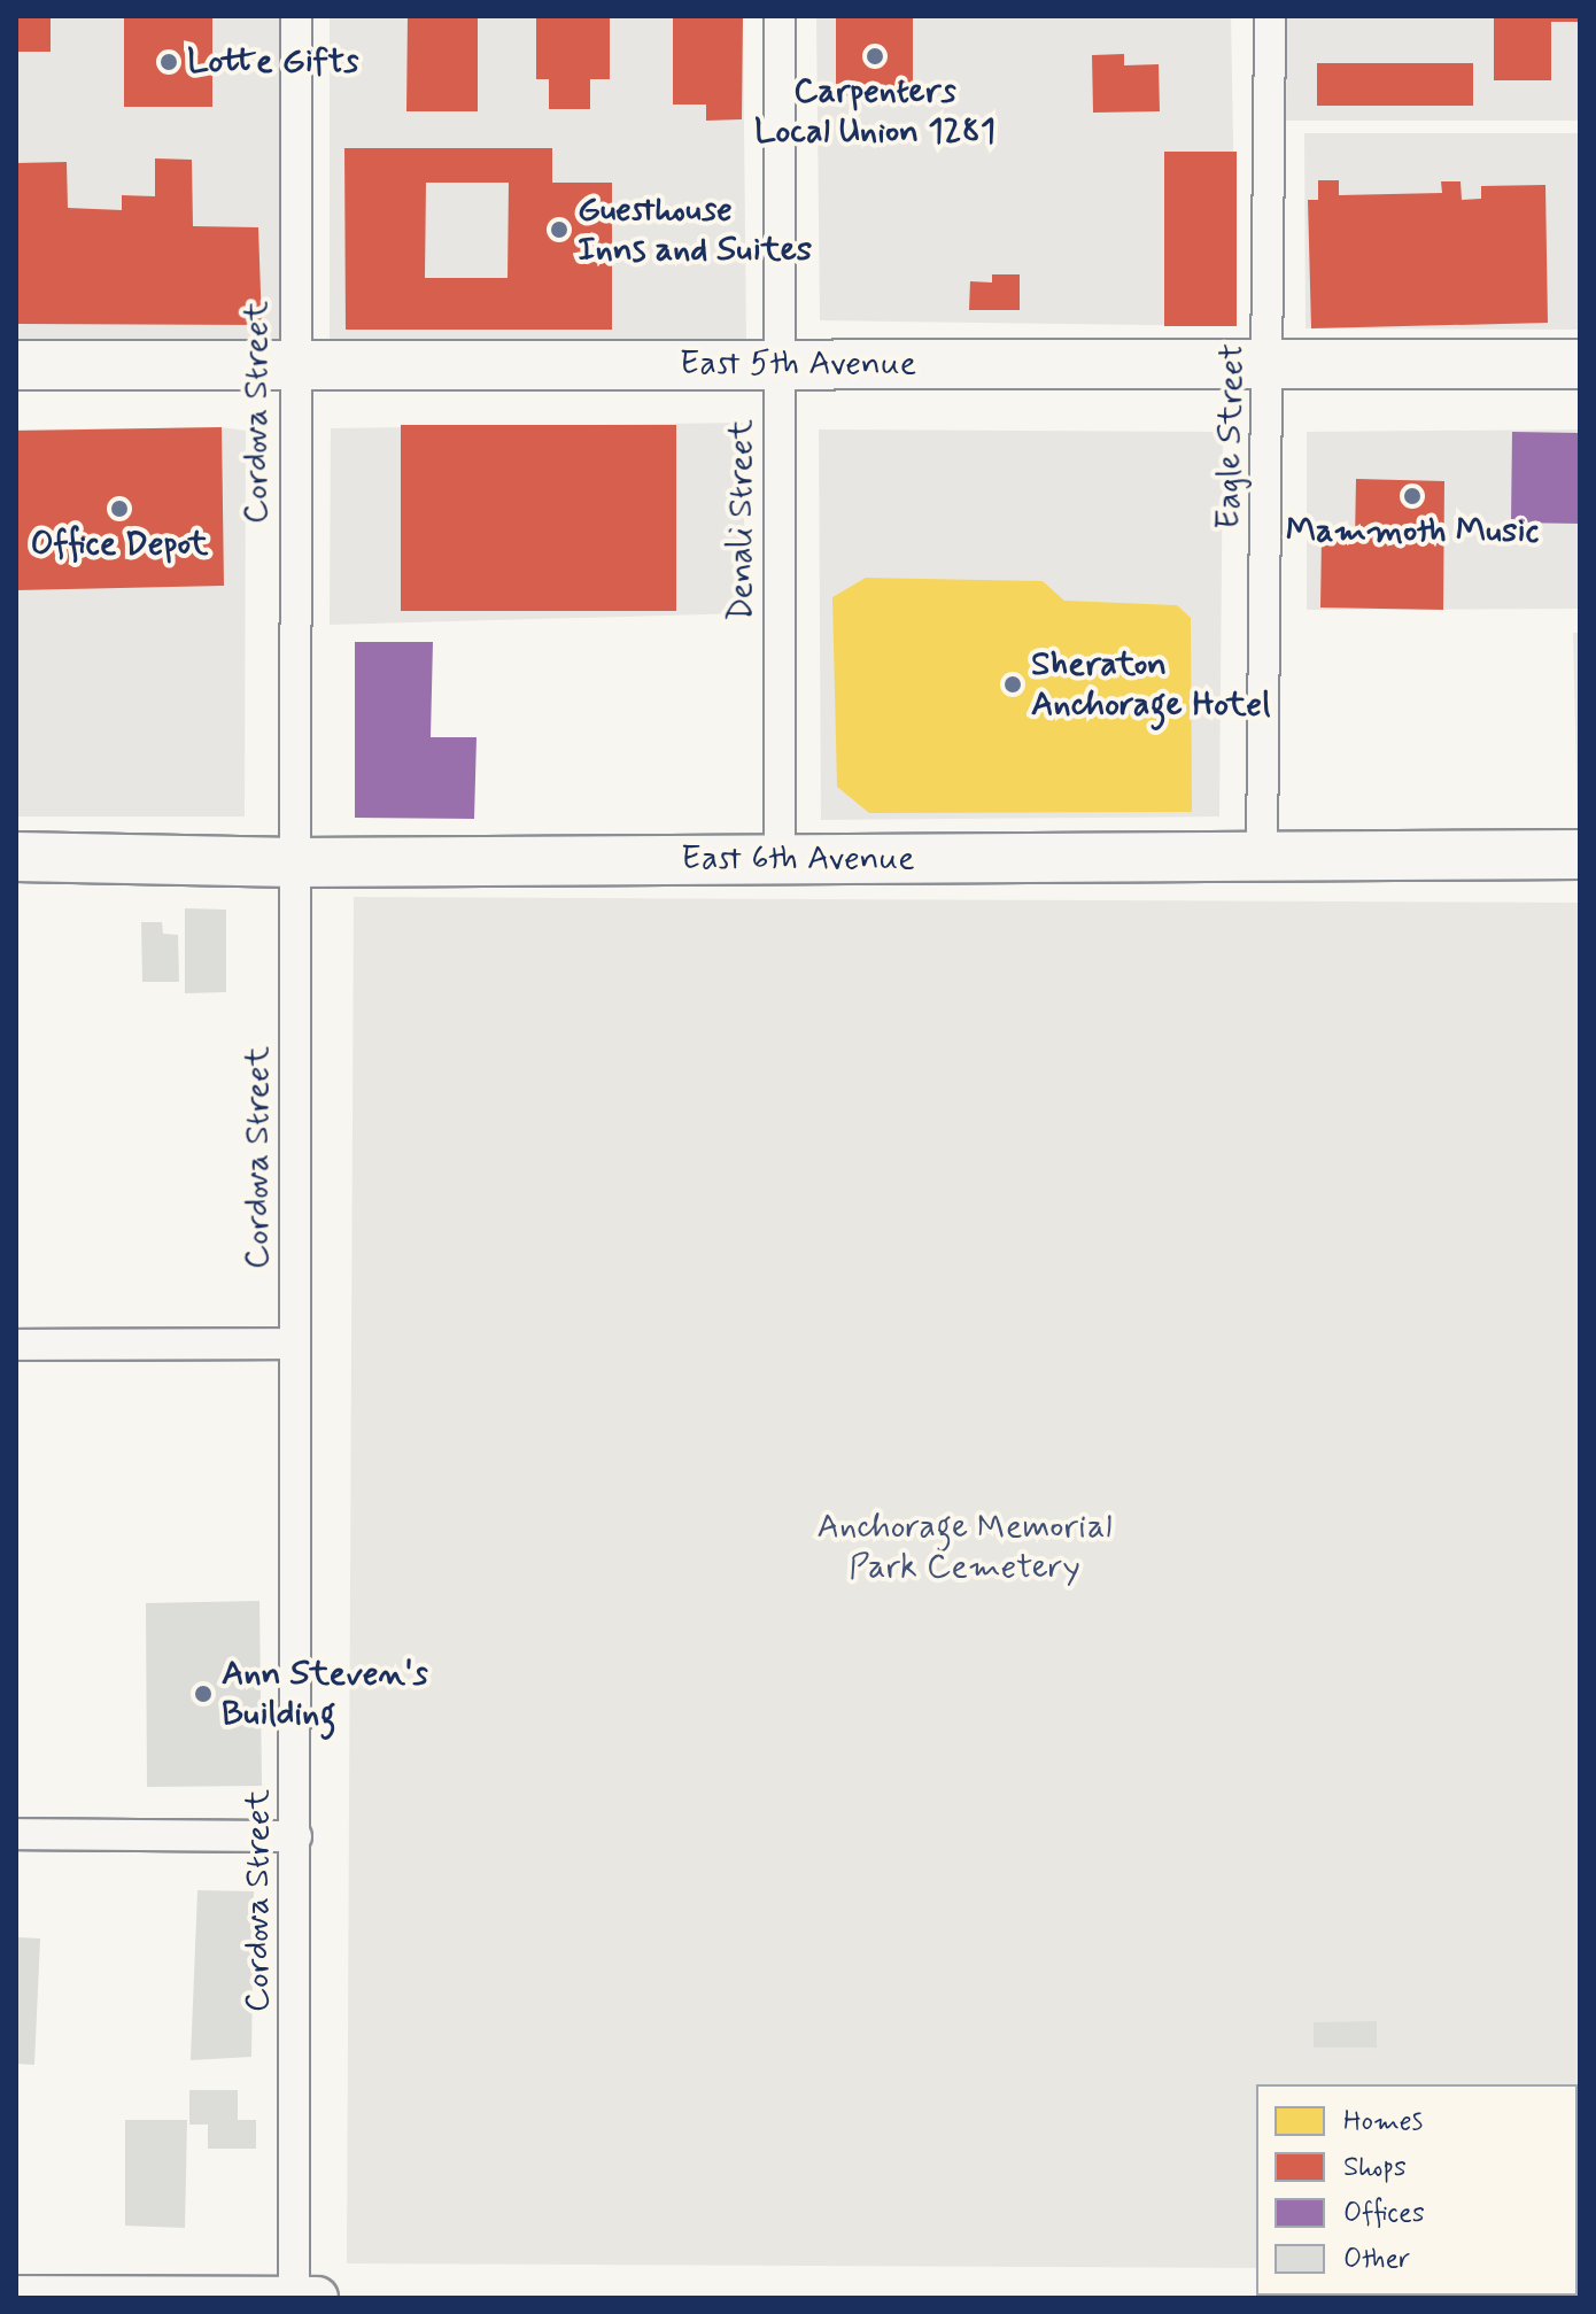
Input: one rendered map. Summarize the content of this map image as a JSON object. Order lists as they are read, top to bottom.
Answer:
{
  "streets": {
    "main road": ["East 5th Avenue", "East 6th Avenue"],
    "street": ["Cordova Street", "Eagle Street", "Denali Street"]
  },
  "crossings": [
    ["East 5th Avenue", "Cordova Street"],
    ["East 5th Avenue", "Eagle Street"],
    ["East 5th Avenue", "Denali Street"],
    ["Cordova Street", "East 6th Avenue"],
    ["Eagle Street", "East 6th Avenue"],
    ["Denali Street", "East 6th Avenue"]
  ],
  "parks": ["Anchorage Memorial Park Cemetery"],
  "places": [
    "Carpenters Local Union 1281",
    "Lotte Gifts",
    "Guesthouse Inns and Suites",
    "Mammoth Music",
    "Office Depot",
    "Sheraton Anchorage Hotel",
    "Ann Steven's Building"
  ],
  "legend": [
    "Homes",
    "Shops",
    "Offices",
    "Other"
  ]
}
